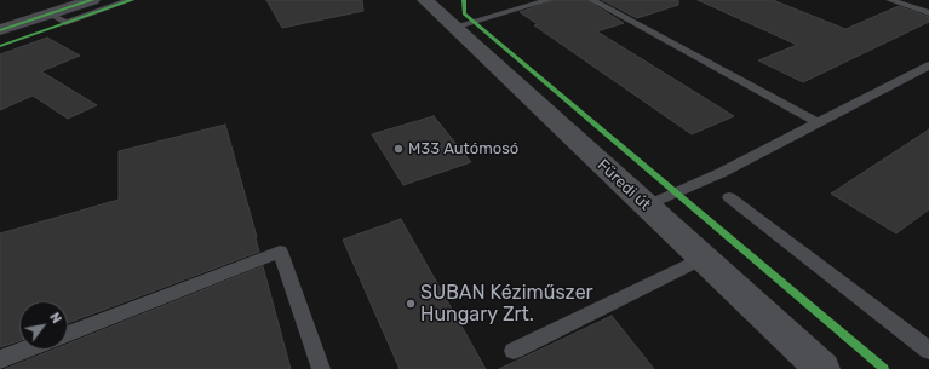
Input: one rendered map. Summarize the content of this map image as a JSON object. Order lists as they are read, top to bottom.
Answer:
{
  "streets": {
    "main road": ["Füredi út"]
  },
  "places": ["M33 Autómosó", "SUBAN Kéziműszer Hungary Zrt."],
  "north": "top right"
}
